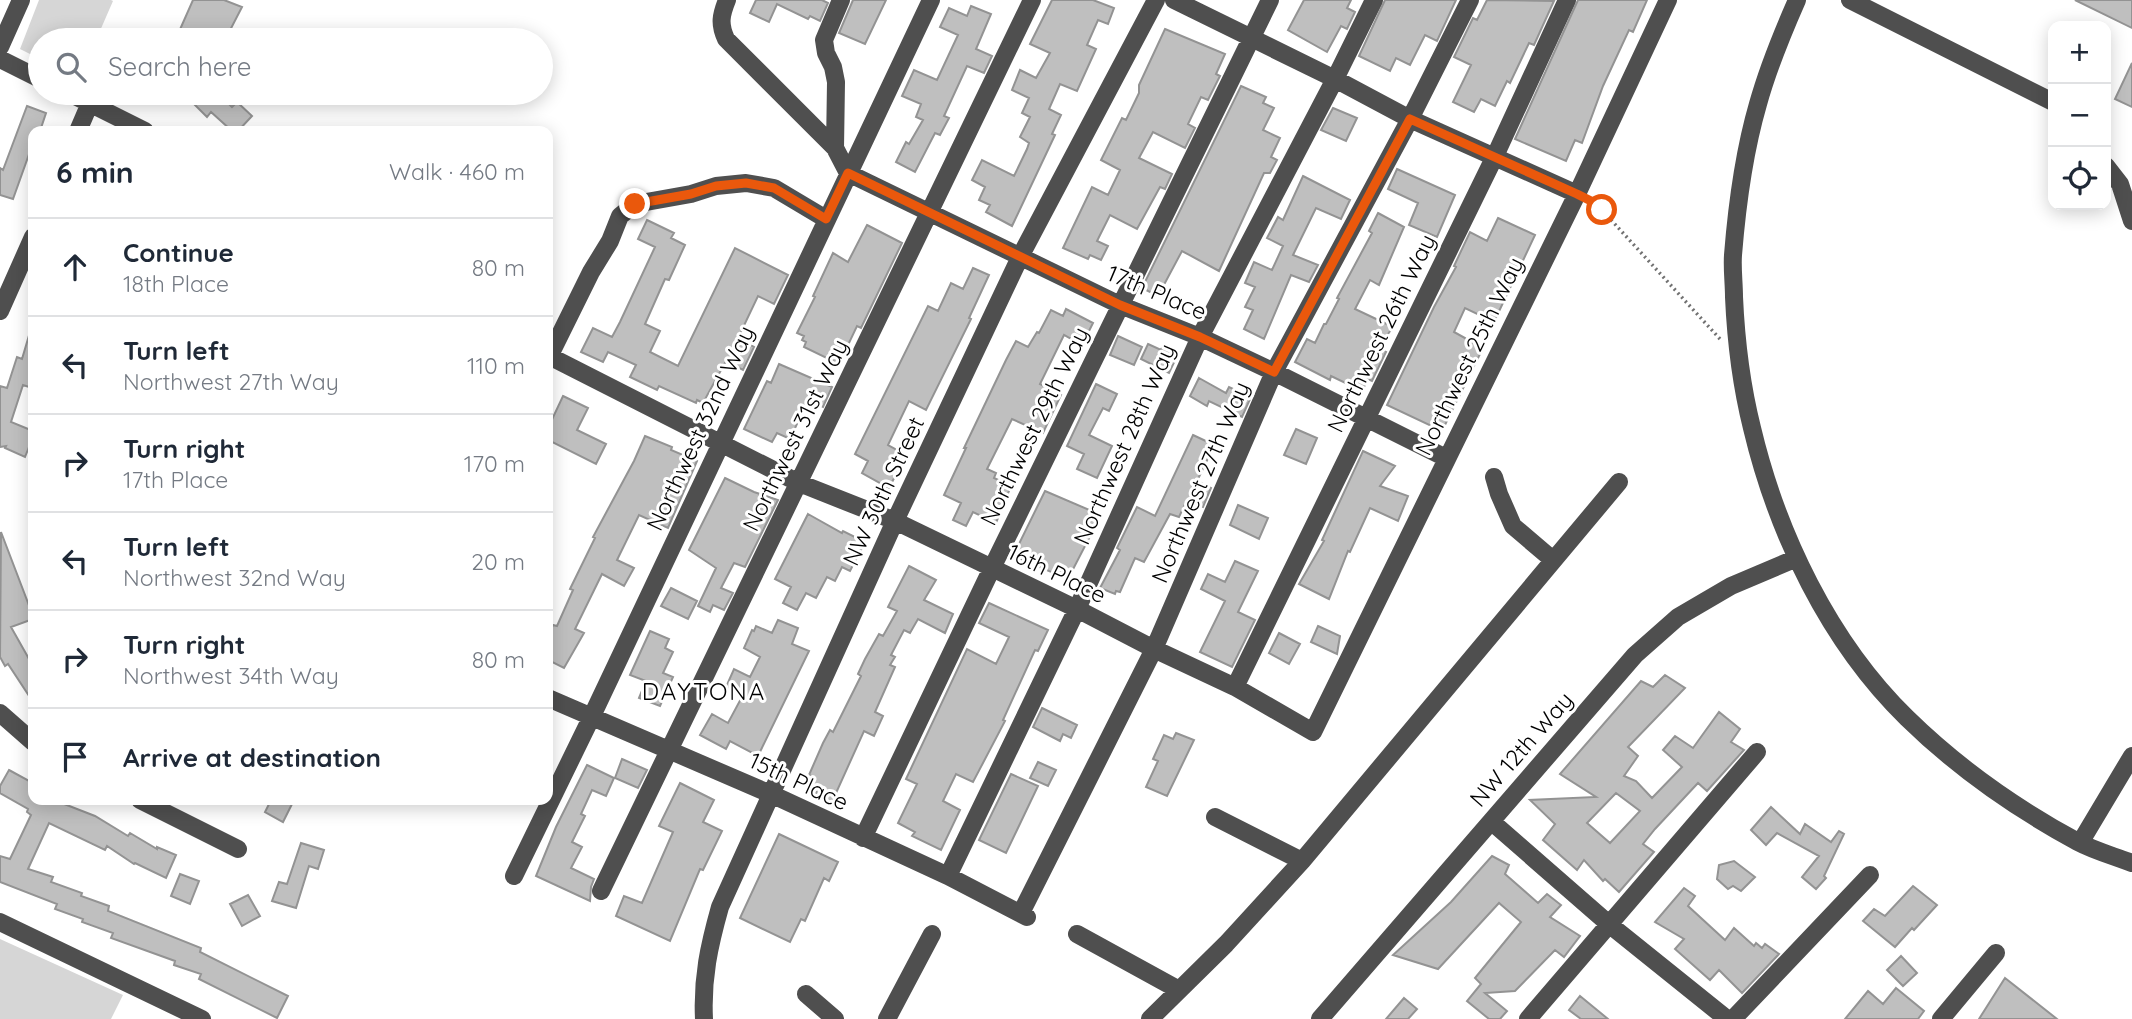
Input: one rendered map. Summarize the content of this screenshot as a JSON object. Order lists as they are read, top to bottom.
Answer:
{
  "streets": {
    "street": [
      "17th Place",
      "Northwest 26th Way",
      "Northwest 25th Way",
      "Northwest 29th Way",
      "Northwest 32nd Way",
      "Northwest 31st Way",
      "Northwest 28th Way",
      "Northwest 27th Way",
      "NW 30th Street",
      "16th Place",
      "NW 12th Way",
      "15th Place"
    ]
  },
  "crossings": [
    ["17th Place", "Northwest 26th Way"],
    ["17th Place", "Northwest 25th Way"],
    ["17th Place", "Northwest 29th Way"],
    ["17th Place", "Northwest 32nd Way"],
    ["17th Place", "Northwest 31st Way"],
    ["17th Place", "Northwest 28th Way"],
    ["17th Place", "Northwest 27th Way"],
    ["17th Place", "NW 30th Street"],
    ["Northwest 26th Way", "16th Place"],
    ["Northwest 25th Way", "16th Place"],
    ["Northwest 29th Way", "16th Place"],
    ["Northwest 29th Way", "15th Place"],
    ["Northwest 32nd Way", "16th Place"],
    ["Northwest 32nd Way", "15th Place"],
    ["Northwest 31st Way", "16th Place"],
    ["Northwest 31st Way", "15th Place"],
    ["Northwest 28th Way", "16th Place"],
    ["Northwest 28th Way", "15th Place"],
    ["Northwest 27th Way", "16th Place"],
    ["Northwest 27th Way", "15th Place"],
    ["NW 30th Street", "16th Place"],
    ["NW 30th Street", "15th Place"]
  ],
  "districts": ["DAYTONA"],
  "page": {
    "map_buttons": ["+", "−"],
    "search": "Search here",
    "heading": ["6 min", "Walk · 460 m"],
    "list": [
      ["Continue", "18th Place", "80 m"],
      ["Turn left", "Northwest 27th Way", "110 m"],
      ["Turn right", "17th Place", "170 m"],
      ["Turn left", "Northwest 32nd Way", "20 m"],
      ["Turn right", "Northwest 34th Way", "80 m"],
      "Arrive at destination"
    ]
  }
}
